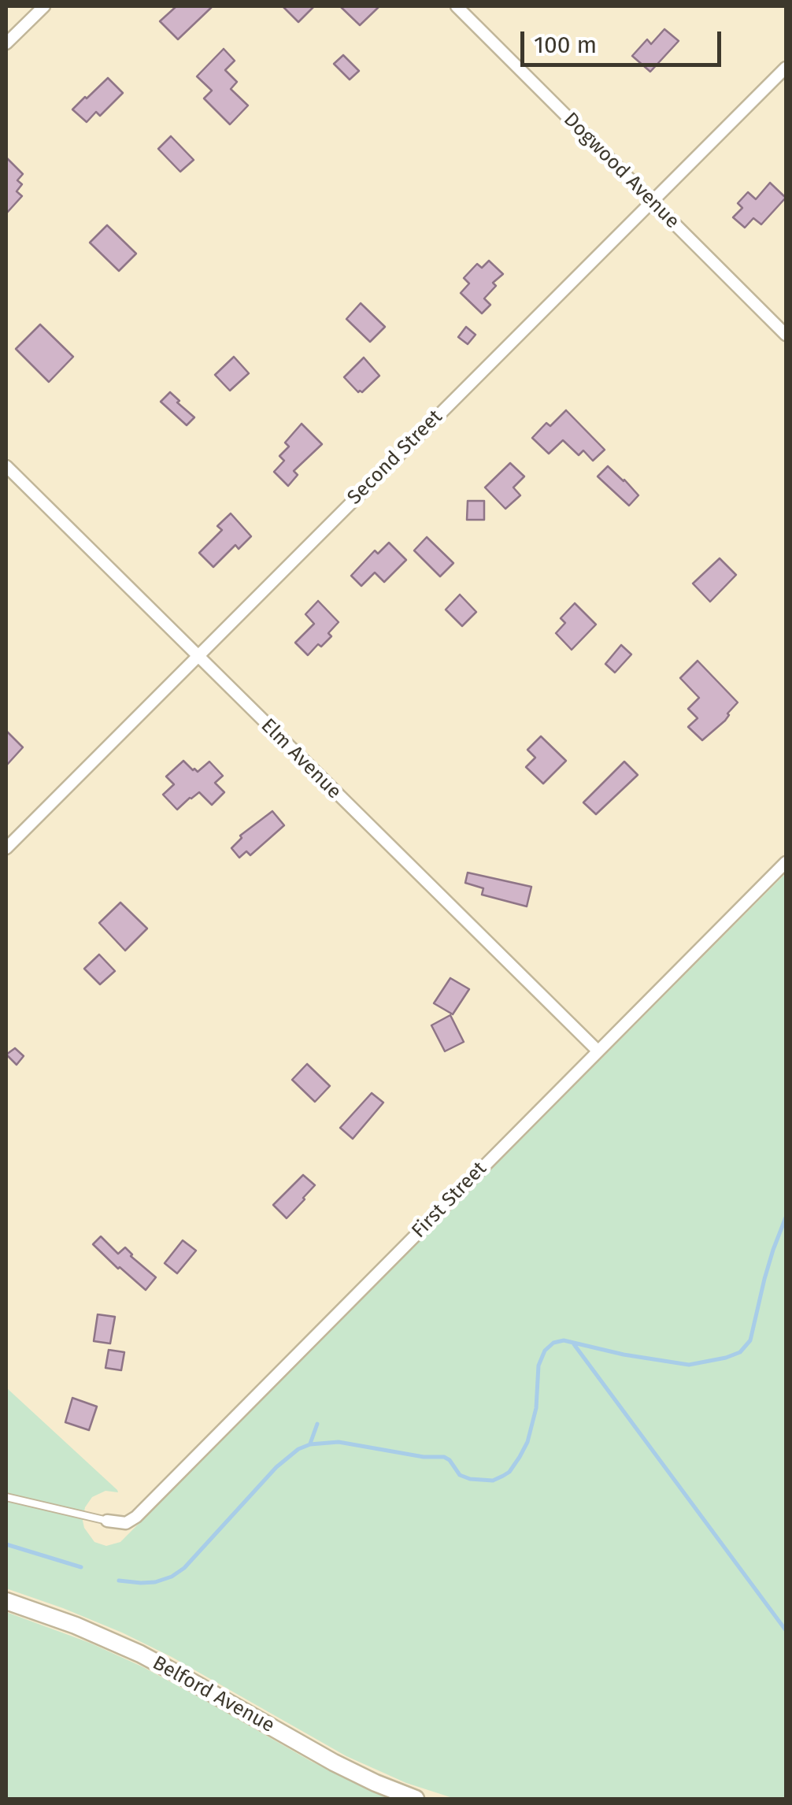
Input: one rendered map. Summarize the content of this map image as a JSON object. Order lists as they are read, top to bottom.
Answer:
{
  "streets": {
    "main road": ["Belford Avenue"],
    "street": [
      "Dogwood Avenue",
      "Second Street",
      "Elm Avenue",
      "First Street"
    ]
  },
  "crossings": [
    ["Dogwood Avenue", "Second Street"],
    ["Second Street", "Elm Avenue"],
    ["Elm Avenue", "First Street"]
  ],
  "scale_bar": "100 m"
}
